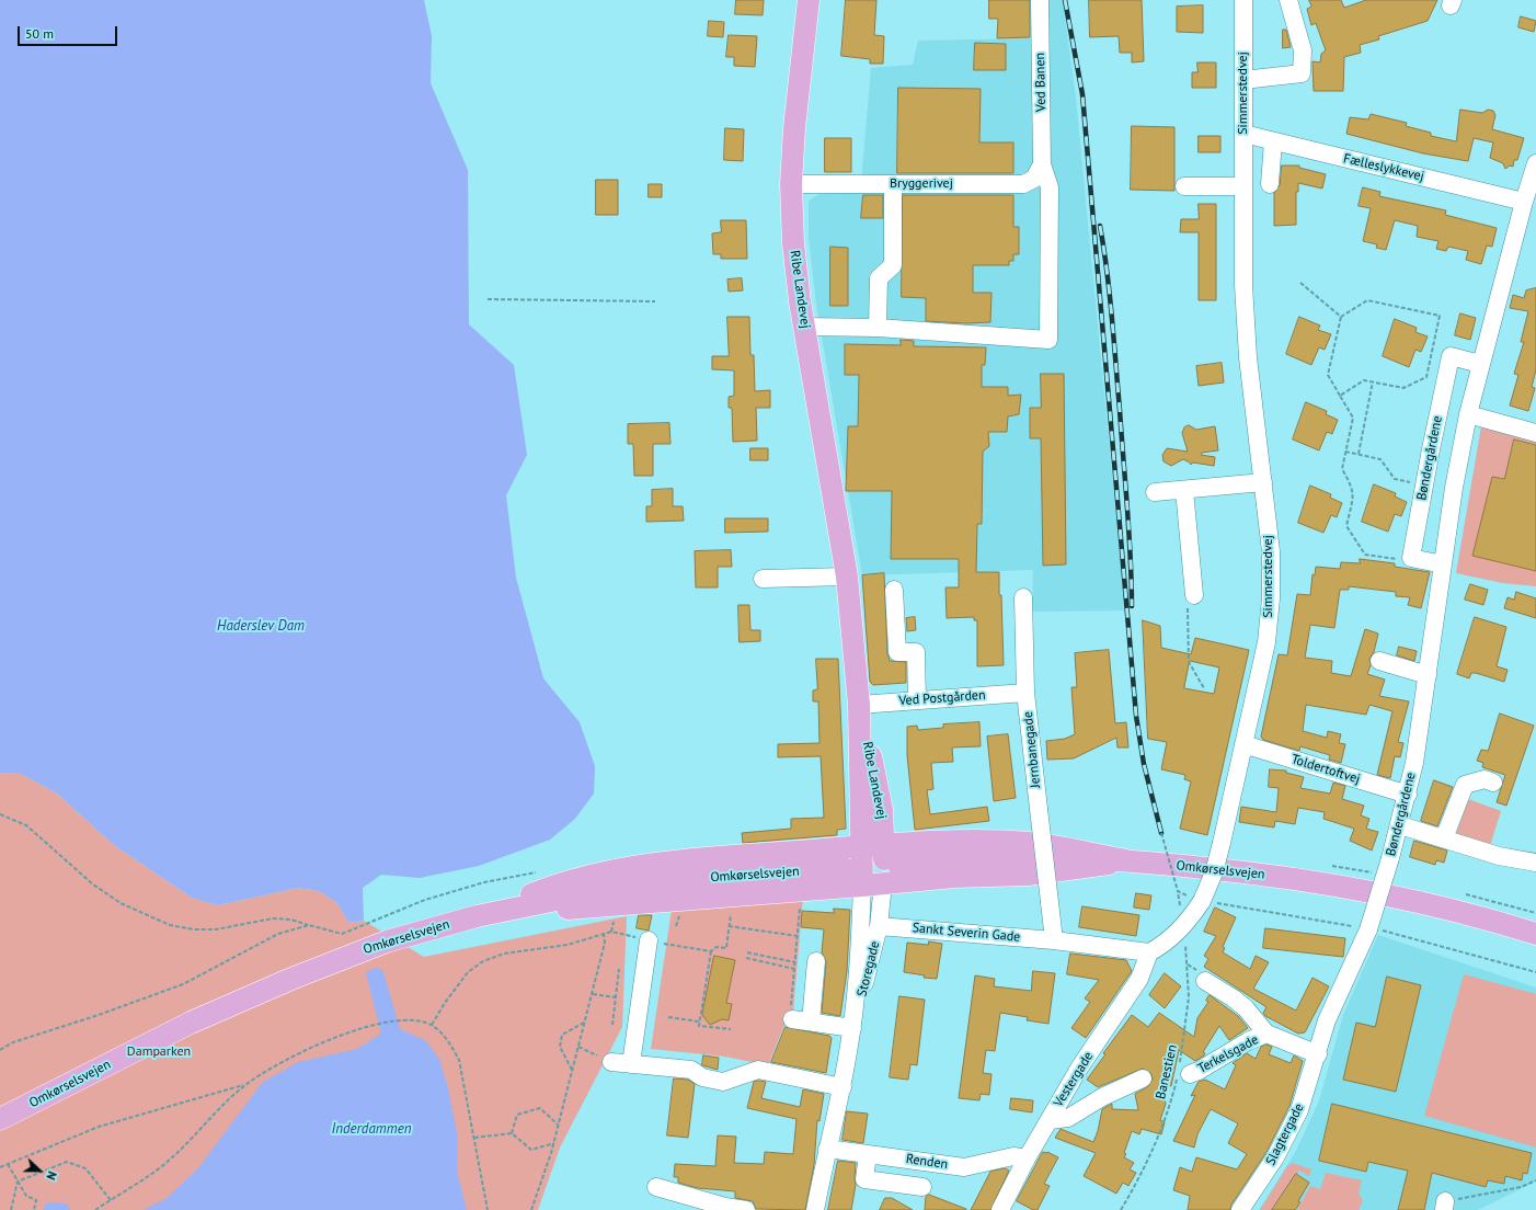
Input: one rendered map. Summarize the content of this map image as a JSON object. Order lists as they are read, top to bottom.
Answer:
{
  "streets": {
    "main road": ["Ribe Landevej", "Omkørselsvejen"],
    "street": [
      "Ved Banen",
      "Simmerstedvej",
      "Fælleslykkevej",
      "Bryggerivej",
      "Bøndergårdene",
      "Ved Postgården",
      "Jernbanegade",
      "Toldertoftvej",
      "Sankt Severin Gade",
      "Storegade",
      "Terkelsgade",
      "Vestergade",
      "Slagtergade",
      "Renden"
    ],
    "path": ["Banestien"]
  },
  "crossings": [
    ["Ved Banen", "Bryggerivej"],
    ["Simmerstedvej", "Fælleslykkevej"],
    ["Simmerstedvej", "Toldertoftvej"],
    ["Simmerstedvej", "Banestien"],
    ["Fælleslykkevej", "Bøndergårdene"],
    ["Bryggerivej", "Ribe Landevej"],
    ["Ribe Landevej", "Ved Postgården"],
    ["Ribe Landevej", "Storegade"],
    ["Bøndergårdene", "Toldertoftvej"],
    ["Bøndergårdene", "Terkelsgade"],
    ["Bøndergårdene", "Slagtergade"],
    ["Ved Postgården", "Jernbanegade"],
    ["Jernbanegade", "Sankt Severin Gade"],
    ["Sankt Severin Gade", "Storegade"],
    ["Sankt Severin Gade", "Vestergade"],
    ["Storegade", "Renden"],
    ["Terkelsgade", "Banestien"],
    ["Terkelsgade", "Slagtergade"],
    ["Vestergade", "Renden"]
  ],
  "water": ["Haderslev Dam", "Inderdammen"],
  "parks": ["Damparken"],
  "scale_bar": "50 m",
  "north": "right"
}
